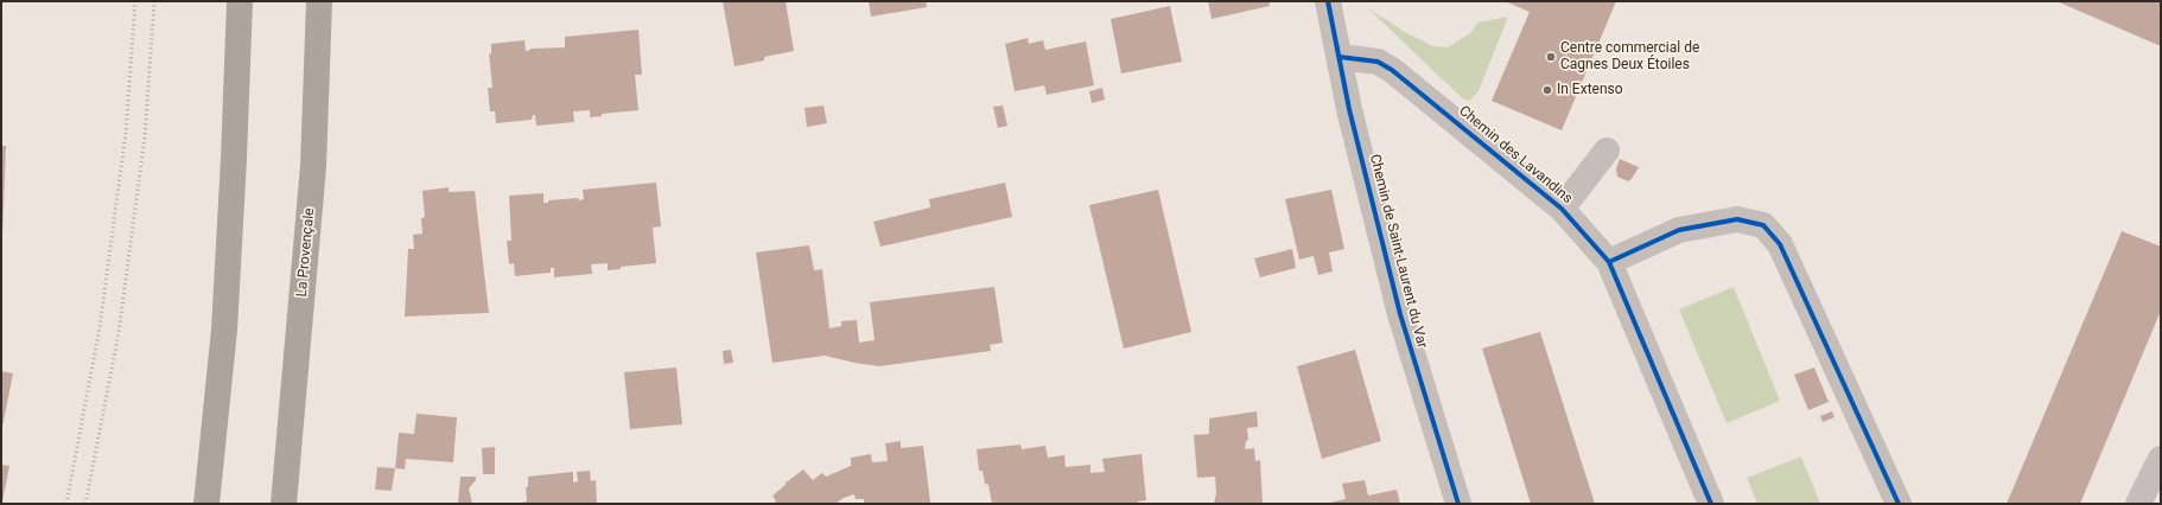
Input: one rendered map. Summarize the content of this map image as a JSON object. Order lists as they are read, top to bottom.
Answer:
{
  "streets": {
    "highway": ["La Provençale"],
    "street": ["Chemin des Lavandins", "Chemin de Saint-Laurent du Var"]
  },
  "crossings": [
    ["Chemin des Lavandins", "Chemin de Saint-Laurent du Var"]
  ],
  "places": ["Centre commercial de Cagnes Deux Étoiles", "In Extenso"]
}
